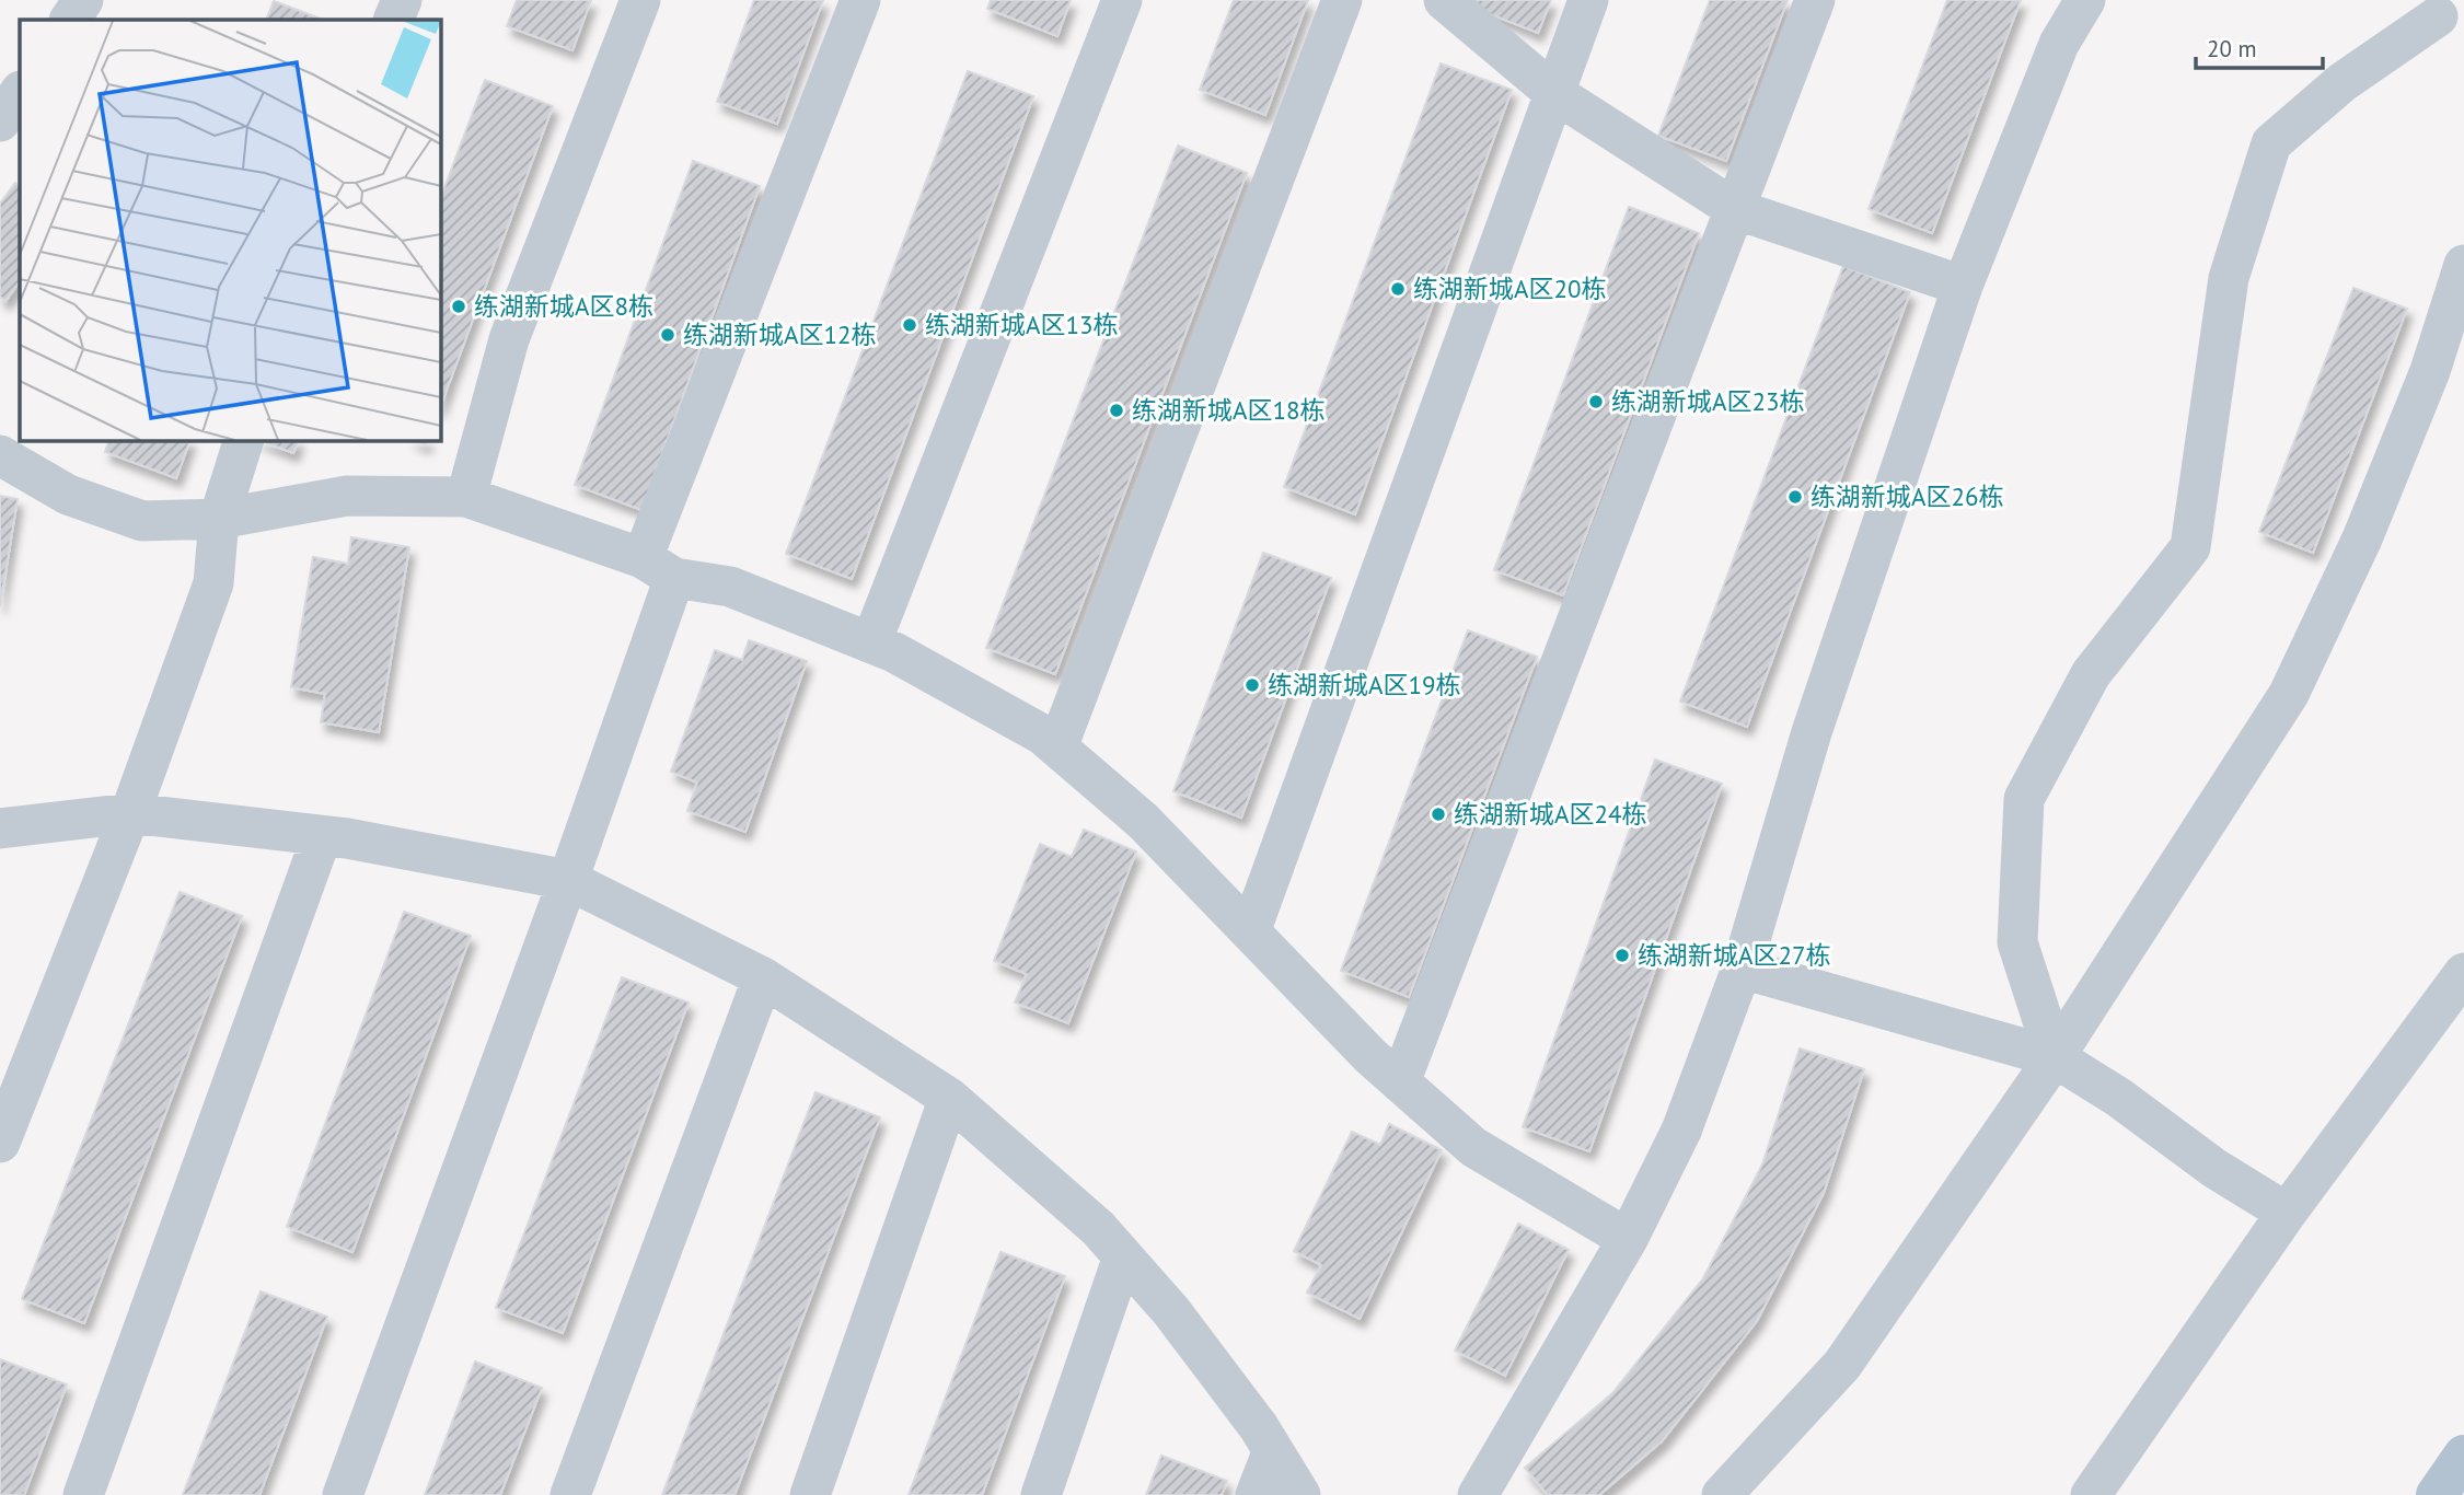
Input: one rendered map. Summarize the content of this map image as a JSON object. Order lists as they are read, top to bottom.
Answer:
{
  "places": [
    "练湖新城A区20栋",
    "练湖新城A区8栋",
    "练湖新城A区13栋",
    "练湖新城A区12栋",
    "练湖新城A区23栋",
    "练湖新城A区18栋",
    "练湖新城A区26栋",
    "练湖新城A区19栋",
    "练湖新城A区24栋",
    "练湖新城A区27栋"
  ],
  "scale_bar": "20 m"
}
